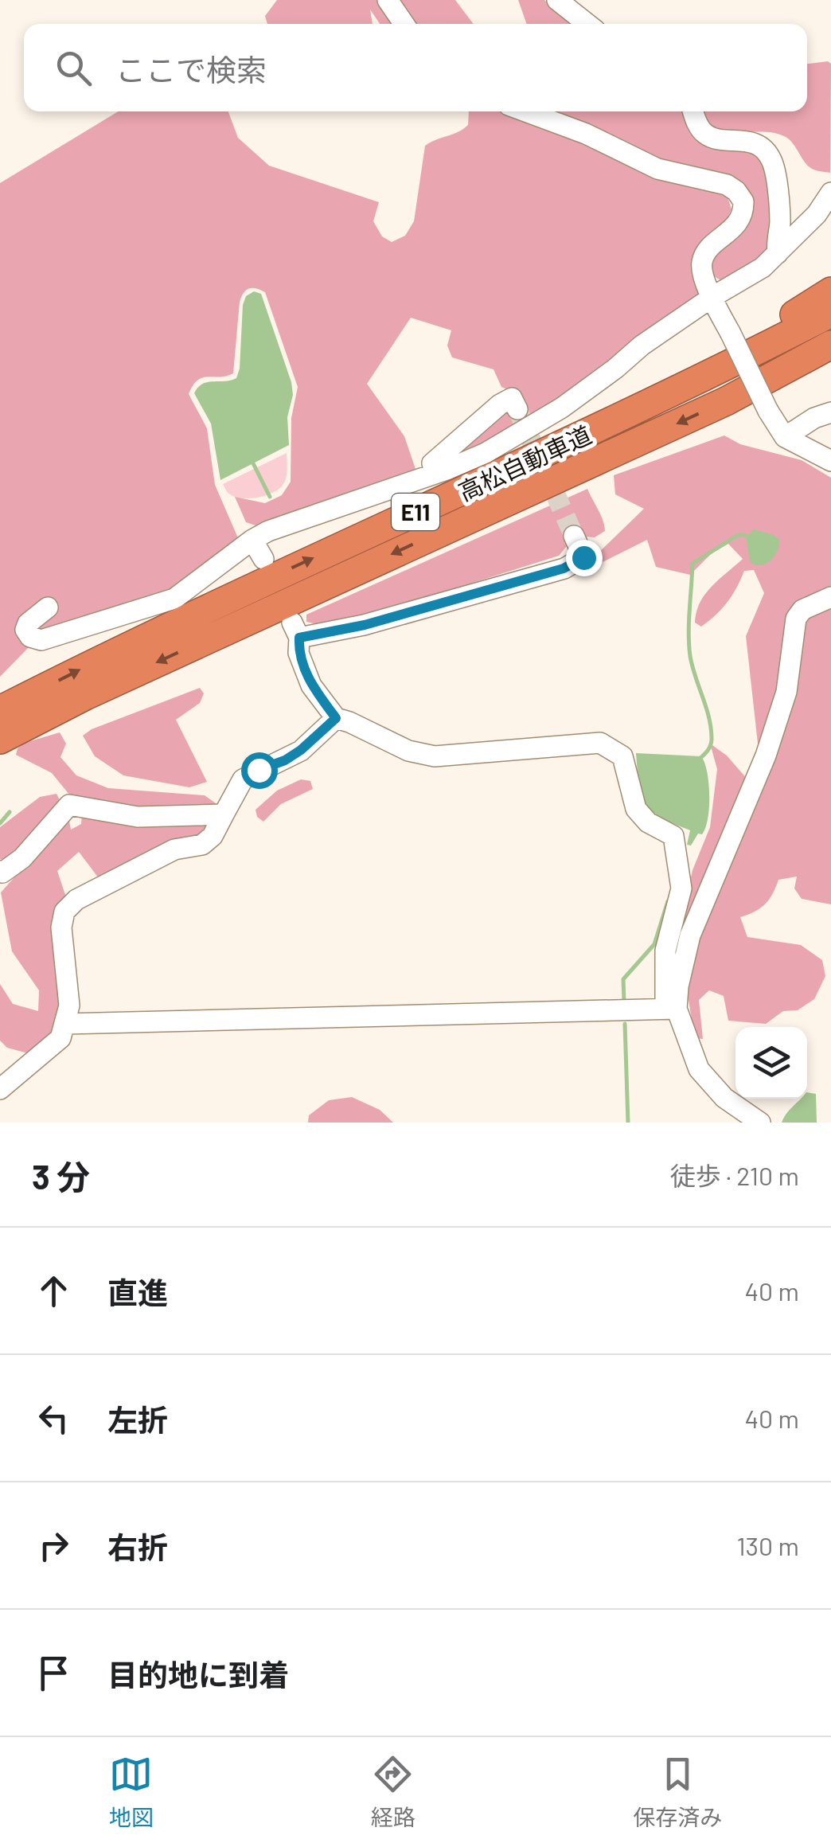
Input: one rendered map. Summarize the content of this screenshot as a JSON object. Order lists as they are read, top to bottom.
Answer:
{
  "streets": {
    "highway": ["高松自動車道", "E11"]
  },
  "page": {
    "search": "ここで検索",
    "heading": ["3 分", "徒歩 · 210 m"],
    "list": [
      ["直進", "40 m"],
      ["左折", "40 m"],
      ["右折", "130 m"],
      "目的地に到着"
    ],
    "nav": ["地図", "経路", "保存済み"]
  }
}
